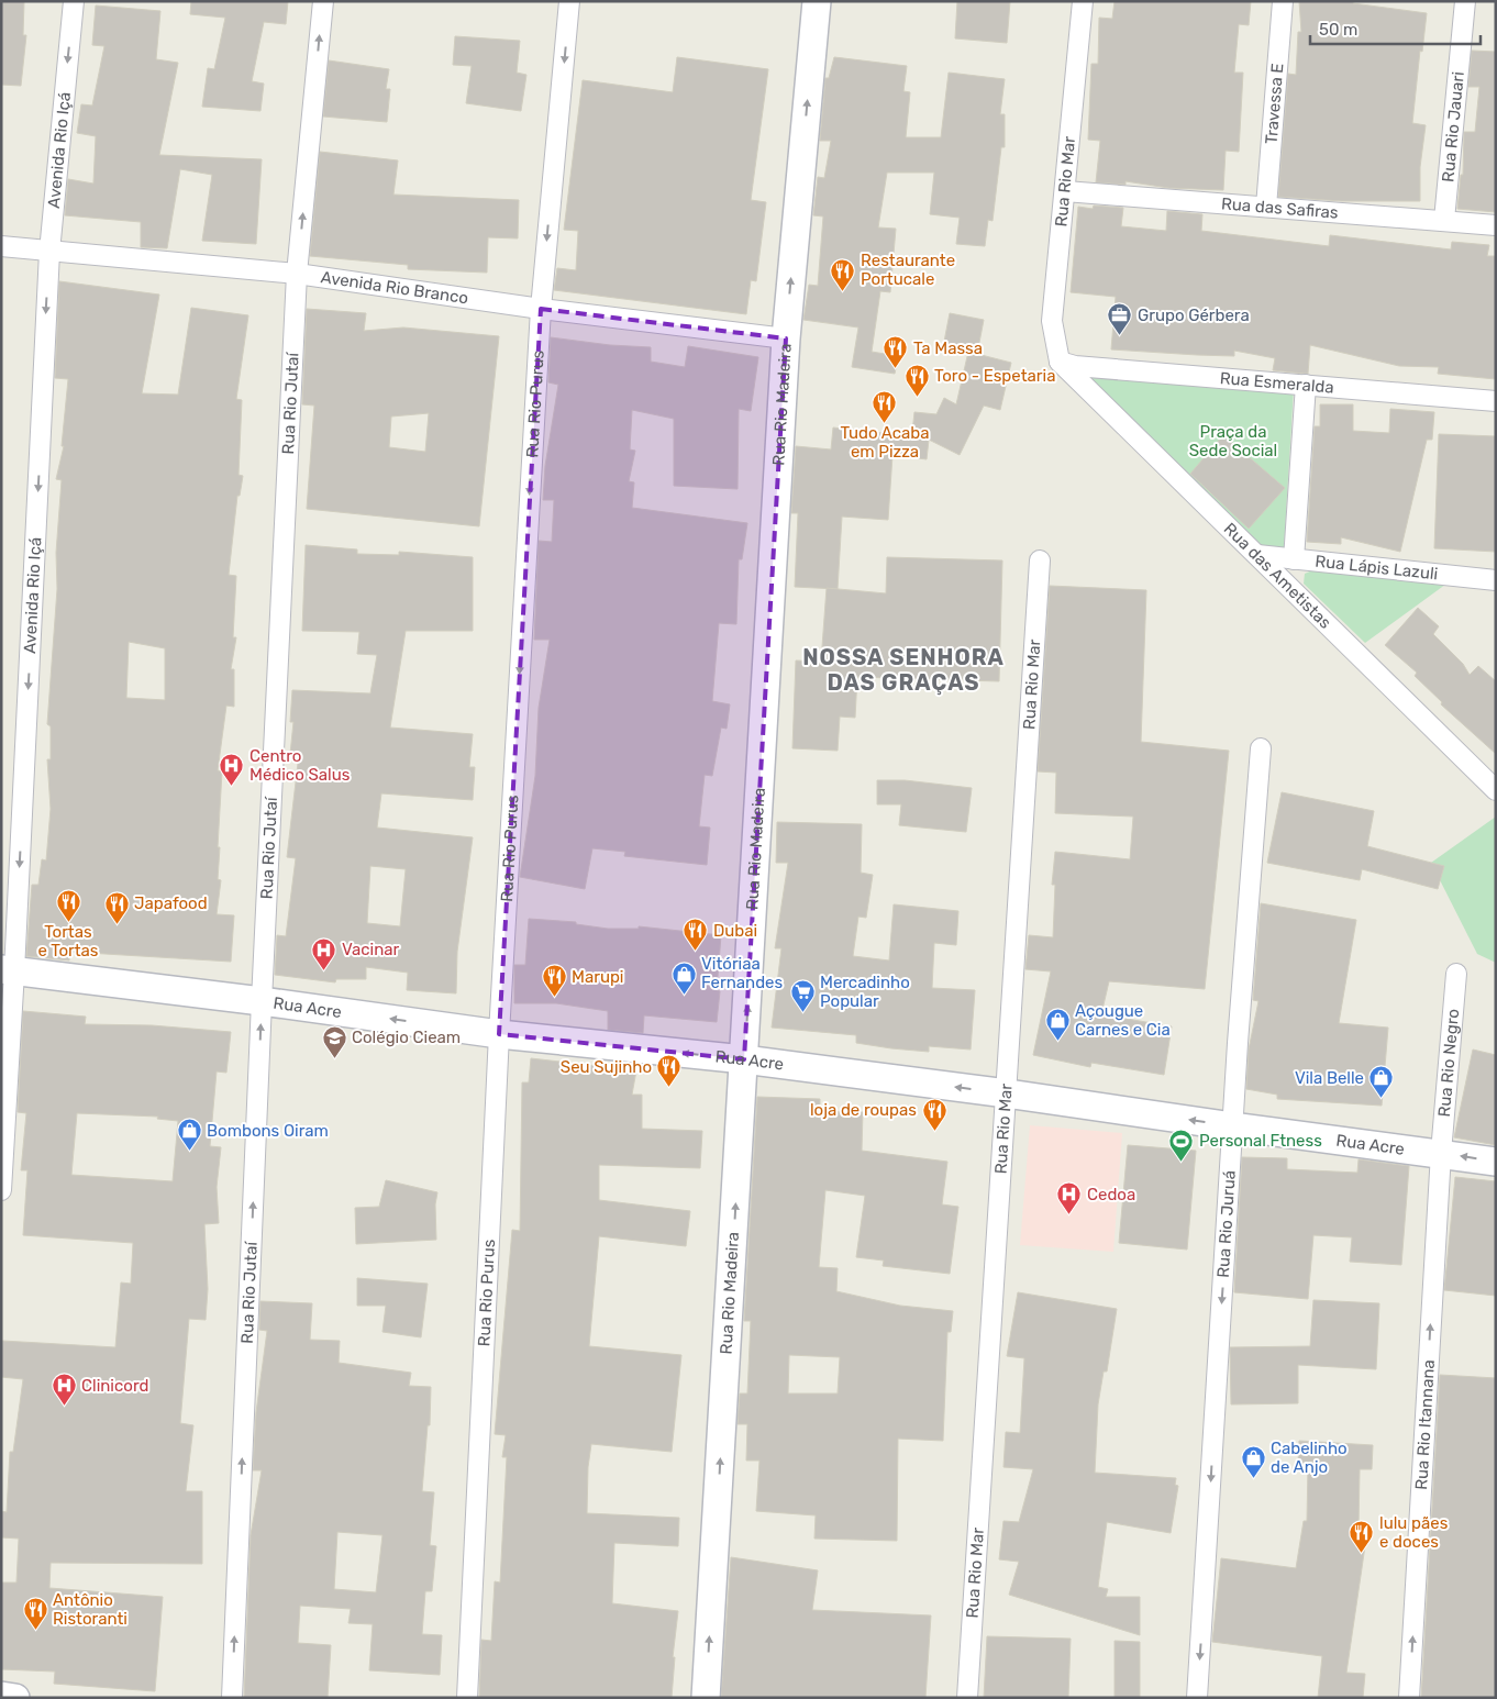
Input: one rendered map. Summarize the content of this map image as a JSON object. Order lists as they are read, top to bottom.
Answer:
{
  "streets": {
    "street": [
      "Travessa E",
      "Rua Rio Jauari",
      "Avenida Rio Içá",
      "Rua Rio Mar",
      "Rua das Safiras",
      "Avenida Rio Branco",
      "Rua Esmeralda",
      "Rua Rio Jutaí",
      "Rua Rio Purus",
      "Rua Rio Madeira",
      "Rua Lápis Lazuli",
      "Rua das Ametistas",
      "Rua Acre",
      "Rua Rio Negro",
      "Rua Rio Juruá",
      "Rua Rio Itannana"
    ]
  },
  "crossings": [
    ["Travessa E", "Rua das Safiras"],
    ["Rua Rio Jauari", "Rua das Safiras"],
    ["Avenida Rio Içá", "Avenida Rio Branco"],
    ["Avenida Rio Içá", "Rua Acre"],
    ["Rua Rio Mar", "Rua das Safiras"],
    ["Rua Rio Mar", "Rua Esmeralda"],
    ["Rua Rio Mar", "Rua das Ametistas"],
    ["Rua Rio Mar", "Rua Acre"],
    ["Avenida Rio Branco", "Rua Rio Jutaí"],
    ["Avenida Rio Branco", "Rua Rio Purus"],
    ["Avenida Rio Branco", "Rua Rio Madeira"],
    ["Rua Esmeralda", "Rua das Ametistas"],
    ["Rua Rio Jutaí", "Rua Acre"],
    ["Rua Rio Purus", "Rua Acre"],
    ["Rua Rio Madeira", "Rua Acre"],
    ["Rua Lápis Lazuli", "Rua das Ametistas"],
    ["Rua Acre", "Rua Rio Negro"],
    ["Rua Acre", "Rua Rio Juruá"],
    ["Rua Acre", "Rua Rio Itannana"],
    ["Rua Rio Negro", "Rua Rio Itannana"]
  ],
  "one_way": [
    "Avenida Rio Içá",
    "Rua Rio Jutaí",
    "Rua Rio Purus",
    "Rua Rio Madeira",
    "Rua Acre",
    "Rua Rio Juruá",
    "Rua Rio Itannana"
  ],
  "districts": ["NOSSA SENHORA DAS GRAÇAS"],
  "parks": ["Praça da Sede Social"],
  "places": {
    "restaurant": [
      "Restaurante Portucale",
      "Ta Massa",
      "Toro - Espetaria",
      "Tudo Acaba em Pizza",
      "Tortas e Tortas",
      "Japafood",
      "Dubai",
      "Marupi",
      "Seu Sujinho",
      "loja de roupas",
      "lulu pães e doces",
      "Antônio Ristoranti"
    ],
    "office": ["Grupo Gérbera"],
    "hospital": [
      "Centro Médico Salus",
      "Vacinar",
      "Cedoa",
      "Clinicord"
    ],
    "shop": [
      "Vitóriaa Fernandes",
      "Açougue Carnes e Cia",
      "Vila Belle",
      "Bombons Oiram",
      "Cabelinho de Anjo"
    ],
    "supermarket": ["Mercadinho Popular"],
    "school or university": ["Colégio Cieam"],
    "sports": ["Personal Ftness"]
  },
  "scale_bar": "50 m"
}
